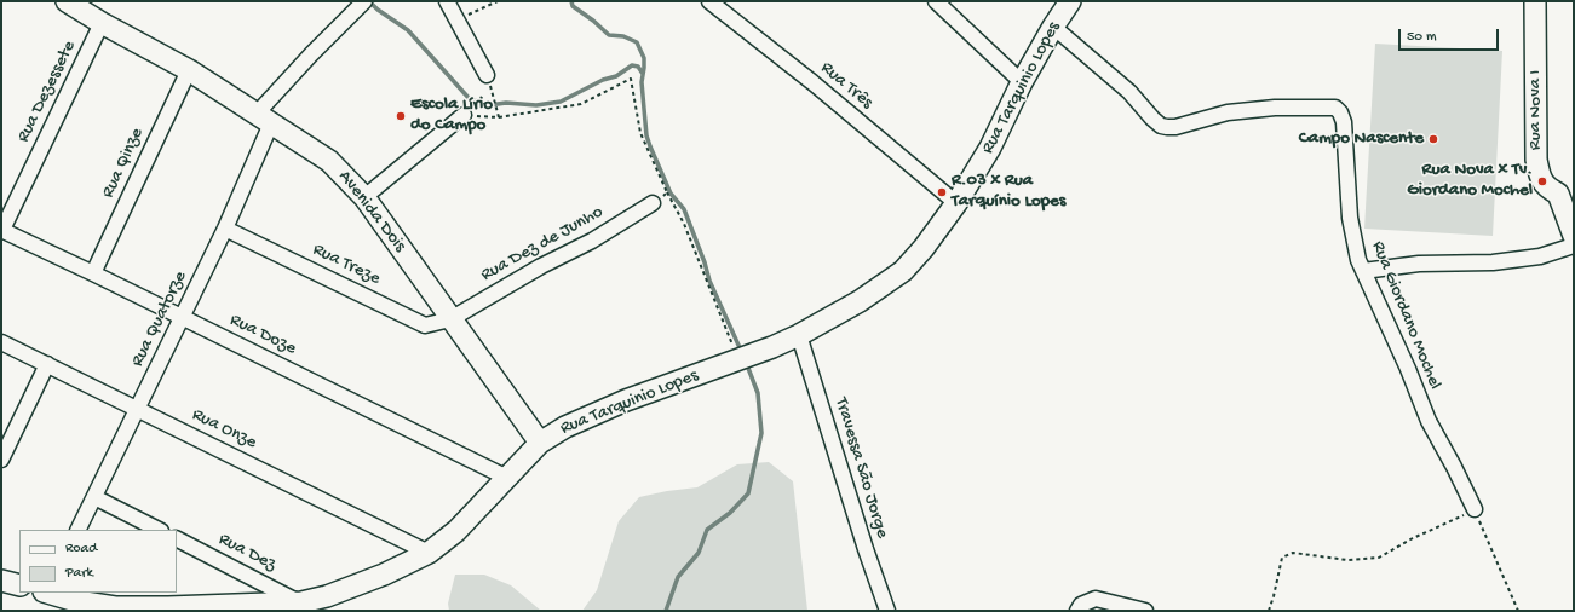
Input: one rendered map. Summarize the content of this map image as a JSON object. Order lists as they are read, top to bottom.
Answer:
{
  "streets": {
    "main road": ["Rua Tarquinio Lopes", "Rua Nova I", "Avenida Dois"],
    "street": [
      "Rua Três",
      "Rua Dezessete",
      "Rua Qinze",
      "Rua Dez de Junho",
      "Rua Treze",
      "Rua Giordano Mochel",
      "Rua Quatorze",
      "Rua Doze",
      "Rua Onze",
      "Travessa São Jorge",
      "Rua Dez"
    ]
  },
  "crossings": [
    ["Rua Três", "Rua Tarquinio Lopes"],
    ["Rua Tarquinio Lopes", "Avenida Dois"],
    ["Rua Tarquinio Lopes", "Rua Giordano Mochel"],
    ["Rua Tarquinio Lopes", "Rua Doze"],
    ["Rua Tarquinio Lopes", "Rua Onze"],
    ["Rua Tarquinio Lopes", "Travessa São Jorge"],
    ["Rua Tarquinio Lopes", "Rua Dez"],
    ["Rua Dezessete", "Avenida Dois"],
    ["Rua Dezessete", "Rua Doze"],
    ["Rua Qinze", "Avenida Dois"],
    ["Rua Qinze", "Rua Doze"],
    ["Avenida Dois", "Rua Dez de Junho"],
    ["Avenida Dois", "Rua Treze"],
    ["Avenida Dois", "Rua Quatorze"],
    ["Rua Dez de Junho", "Rua Treze"],
    ["Rua Treze", "Rua Quatorze"],
    ["Rua Quatorze", "Rua Doze"],
    ["Rua Quatorze", "Rua Onze"]
  ],
  "places": [
    "Escola Lírio do Campo",
    "Campo Nascente",
    "Rua Nova x Tv. Giordano Mochel",
    "R.03 x Rua Tarquínio Lopes"
  ],
  "legend": ["Road", "Park"],
  "scale_bar": "50 m"
}
